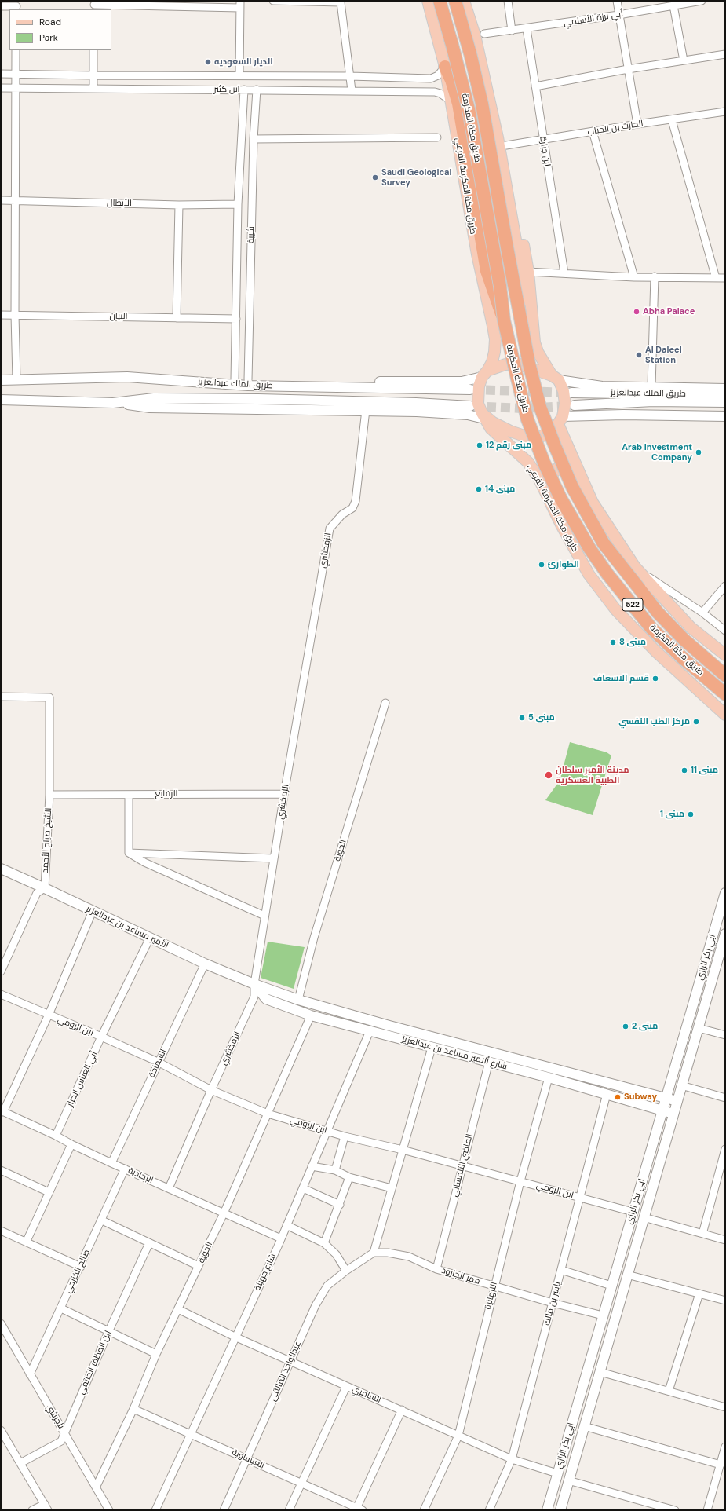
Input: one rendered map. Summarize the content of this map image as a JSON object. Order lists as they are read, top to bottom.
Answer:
{
  "streets": {
    "highway": ["طريق مكة المكرمة", "522"],
    "main road": ["طريق مكة المكرمة الفرعي"],
    "street": [
      "أبي برزة الأسلمي",
      "ابن كثير",
      "الحارث بن الحباب",
      "ابن جبارة",
      "الأبطال",
      "شيبة",
      "البيان",
      "طريق الملك عبدالعزيز",
      "الزمخشري",
      "الرفايع",
      "الشيخ صباح الأحمد",
      "الحوية",
      "الأمير مساعد بن عبدالعزيز",
      "ابي بكر الرازي",
      "ابن الرومي",
      "شارع ألامير مساعد بن عبدالعزيز",
      "السماحة",
      "أبي العباس الحرار",
      "القاضي التلمساني",
      "البجادية",
      "صالح الخزرجي",
      "شارع جهينة",
      "ممر الجارود",
      "النبهانية",
      "ياسر بن مالك",
      "ابن المظفر الحاتمي",
      "عبدالواحد المالقي",
      "السامري",
      "بلجرشي",
      "العيساوية"
    ]
  },
  "crossings": [
    ["أبي برزة الأسلمي", "ابن جبارة"],
    ["ابن كثير", "طريق مكة المكرمة الفرعي"],
    ["ابن كثير", "شيبة"],
    ["الحارث بن الحباب", "ابن جبارة"],
    ["الأبطال", "شيبة"],
    ["شيبة", "البيان"],
    ["الزمخشري", "الرفايع"],
    ["الزمخشري", "الأمير مساعد بن عبدالعزيز"],
    ["الزمخشري", "ابن الرومي"],
    ["الزمخشري", "شارع ألامير مساعد بن عبدالعزيز"],
    ["الزمخشري", "البجادية"],
    ["الرفايع", "الشيخ صباح الأحمد"],
    ["الشيخ صباح الأحمد", "الأمير مساعد بن عبدالعزيز"],
    ["الحوية", "الأمير مساعد بن عبدالعزيز"],
    ["الحوية", "ابن الرومي"],
    ["الحوية", "شارع ألامير مساعد بن عبدالعزيز"],
    ["الحوية", "البجادية"],
    ["الحوية", "السامري"],
    ["الحوية", "بلجرشي"],
    ["الحوية", "العيساوية"],
    ["الأمير مساعد بن عبدالعزيز", "ابي بكر الرازي"],
    ["الأمير مساعد بن عبدالعزيز", "شارع ألامير مساعد بن عبدالعزيز"],
    ["الأمير مساعد بن عبدالعزيز", "السماحة"],
    ["الأمير مساعد بن عبدالعزيز", "أبي العباس الحرار"],
    ["ابي بكر الرازي", "ابن الرومي"],
    ["ابي بكر الرازي", "شارع ألامير مساعد بن عبدالعزيز"],
    ["ابي بكر الرازي", "ممر الجارود"],
    ["ابي بكر الرازي", "السامري"],
    ["ابن الرومي", "السماحة"],
    ["ابن الرومي", "أبي العباس الحرار"],
    ["ابن الرومي", "القاضي التلمساني"],
    ["ابن الرومي", "شارع جهينة"],
    ["ابن الرومي", "النبهانية"],
    ["ابن الرومي", "ياسر بن مالك"],
    ["شارع ألامير مساعد بن عبدالعزيز", "القاضي التلمساني"],
    ["شارع ألامير مساعد بن عبدالعزيز", "شارع جهينة"],
    ["شارع ألامير مساعد بن عبدالعزيز", "النبهانية"],
    ["شارع ألامير مساعد بن عبدالعزيز", "ياسر بن مالك"],
    ["السماحة", "البجادية"],
    ["أبي العباس الحرار", "البجادية"],
    ["القاضي التلمساني", "ممر الجارود"],
    ["البجادية", "صالح الخزرجي"],
    ["البجادية", "شارع جهينة"],
    ["صالح الخزرجي", "بلجرشي"],
    ["شارع جهينة", "السامري"],
    ["شارع جهينة", "العيساوية"],
    ["ممر الجارود", "النبهانية"],
    ["ممر الجارود", "ياسر بن مالك"],
    ["ممر الجارود", "عبدالواحد المالقي"],
    ["النبهانية", "السامري"],
    ["ياسر بن مالك", "السامري"],
    ["ابن المظفر الحاتمي", "بلجرشي"],
    ["عبدالواحد المالقي", "السامري"],
    ["عبدالواحد المالقي", "العيساوية"]
  ],
  "places": [
    "الديار السعوديه",
    "Saudi Geological Survey",
    "Abha Palace",
    "Al Daleel Station",
    "مبنى رقم 12",
    "Arab Investment Company",
    "مبنى 14",
    "الطوارئ",
    "مبنى 8",
    "قسم الاسعاف",
    "مبنى 5",
    "مركز الطب النفسي",
    "مبنى 11",
    "مدينة الأمير سلطان الطبية العسكرية",
    "مبنى 1",
    "مبنى 2",
    "Subway"
  ],
  "legend": ["Road", "Park"]
}
